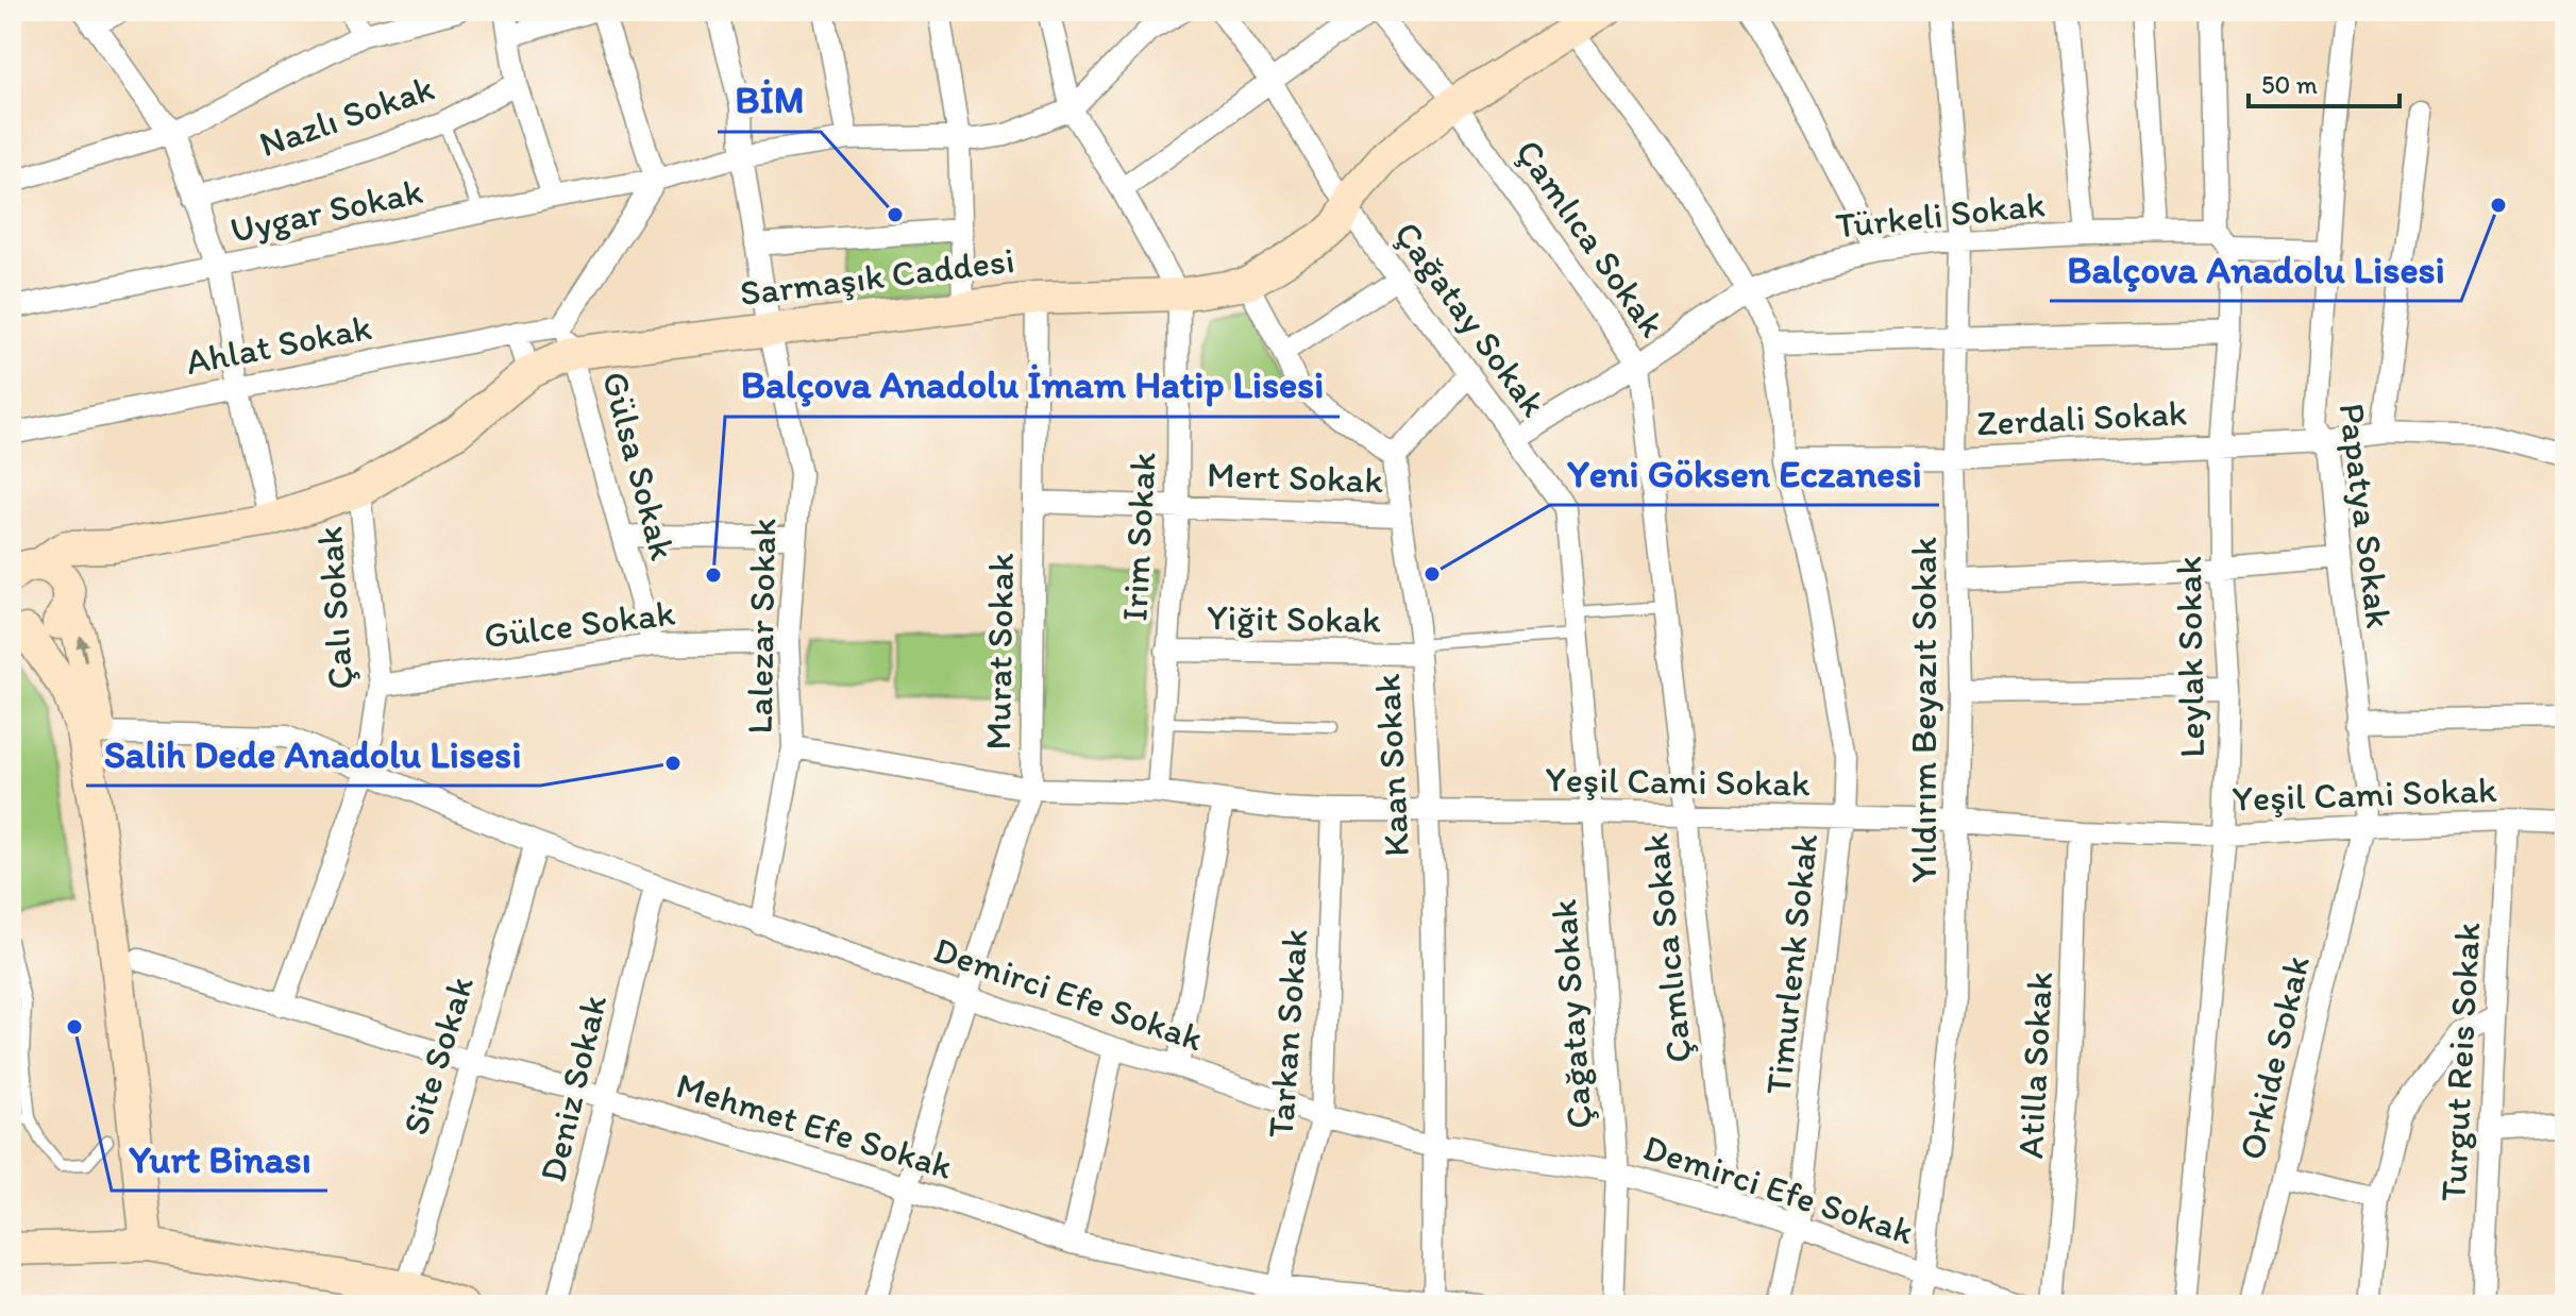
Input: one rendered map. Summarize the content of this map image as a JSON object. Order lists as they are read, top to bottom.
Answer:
{
  "streets": {
    "main road": ["Sarmaşık Caddesi"],
    "street": [
      "Nazlı Sokak",
      "Uygar Sokak",
      "Türkeli Sokak",
      "Çamlıca Sokak",
      "Çağatay Sokak",
      "Ahlat Sokak",
      "Zerdali Sokak",
      "Gülsa Sokak",
      "Mert Sokak",
      "Papatya Sokak",
      "Irim Sokak",
      "Çalı Sokak",
      "Yiğit Sokak",
      "Gülce Sokak",
      "Lalezar Sokak",
      "Murat Sokak",
      "Leylak Sokak",
      "Yıldırım Beyazıt Sokak",
      "Kaan Sokak",
      "Yeşil Cami Sokak",
      "Timurlenk Sokak",
      "Demirci Efe Sokak",
      "Tarkan Sokak",
      "Site Sokak",
      "Orkide Sokak",
      "Turgut Reis Sokak",
      "Atilla Sokak",
      "Deniz Sokak",
      "Mehmet Efe Sokak"
    ]
  },
  "crossings": [
    ["Nazlı Sokak", "Çalı Sokak"],
    ["Uygar Sokak", "Irim Sokak"],
    ["Uygar Sokak", "Çalı Sokak"],
    ["Uygar Sokak", "Lalezar Sokak"],
    ["Türkeli Sokak", "Çamlıca Sokak"],
    ["Türkeli Sokak", "Çağatay Sokak"],
    ["Türkeli Sokak", "Papatya Sokak"],
    ["Türkeli Sokak", "Leylak Sokak"],
    ["Türkeli Sokak", "Yıldırım Beyazıt Sokak"],
    ["Türkeli Sokak", "Timurlenk Sokak"],
    ["Çamlıca Sokak", "Sarmaşık Caddesi"],
    ["Çamlıca Sokak", "Yeşil Cami Sokak"],
    ["Çamlıca Sokak", "Demirci Efe Sokak"],
    ["Sarmaşık Caddesi", "Çağatay Sokak"],
    ["Sarmaşık Caddesi", "Ahlat Sokak"],
    ["Sarmaşık Caddesi", "Gülsa Sokak"],
    ["Sarmaşık Caddesi", "Irim Sokak"],
    ["Sarmaşık Caddesi", "Çalı Sokak"],
    ["Sarmaşık Caddesi", "Lalezar Sokak"],
    ["Sarmaşık Caddesi", "Murat Sokak"],
    ["Sarmaşık Caddesi", "Timurlenk Sokak"],
    ["Çağatay Sokak", "Mert Sokak"],
    ["Çağatay Sokak", "Yeşil Cami Sokak"],
    ["Çağatay Sokak", "Demirci Efe Sokak"],
    ["Ahlat Sokak", "Gülsa Sokak"],
    ["Ahlat Sokak", "Çalı Sokak"],
    ["Zerdali Sokak", "Papatya Sokak"],
    ["Zerdali Sokak", "Leylak Sokak"],
    ["Zerdali Sokak", "Yıldırım Beyazıt Sokak"],
    ["Zerdali Sokak", "Timurlenk Sokak"],
    ["Gülsa Sokak", "Gülce Sokak"],
    ["Mert Sokak", "Irim Sokak"],
    ["Mert Sokak", "Murat Sokak"],
    ["Mert Sokak", "Kaan Sokak"],
    ["Papatya Sokak", "Yeşil Cami Sokak"],
    ["Papatya Sokak", "Orkide Sokak"],
    ["Irim Sokak", "Yiğit Sokak"],
    ["Irim Sokak", "Yeşil Cami Sokak"],
    ["Çalı Sokak", "Gülce Sokak"],
    ["Çalı Sokak", "Demirci Efe Sokak"],
    ["Çalı Sokak", "Mehmet Efe Sokak"],
    ["Yiğit Sokak", "Kaan Sokak"],
    ["Gülce Sokak", "Lalezar Sokak"],
    ["Lalezar Sokak", "Yeşil Cami Sokak"],
    ["Lalezar Sokak", "Demirci Efe Sokak"],
    ["Murat Sokak", "Yeşil Cami Sokak"],
    ["Murat Sokak", "Demirci Efe Sokak"],
    ["Murat Sokak", "Mehmet Efe Sokak"],
    ["Leylak Sokak", "Yeşil Cami Sokak"],
    ["Yıldırım Beyazıt Sokak", "Yeşil Cami Sokak"],
    ["Yıldırım Beyazıt Sokak", "Demirci Efe Sokak"],
    ["Kaan Sokak", "Yeşil Cami Sokak"],
    ["Kaan Sokak", "Demirci Efe Sokak"],
    ["Kaan Sokak", "Mehmet Efe Sokak"],
    ["Yeşil Cami Sokak", "Timurlenk Sokak"],
    ["Yeşil Cami Sokak", "Tarkan Sokak"],
    ["Yeşil Cami Sokak", "Orkide Sokak"],
    ["Yeşil Cami Sokak", "Turgut Reis Sokak"],
    ["Yeşil Cami Sokak", "Atilla Sokak"],
    ["Timurlenk Sokak", "Demirci Efe Sokak"],
    ["Demirci Efe Sokak", "Tarkan Sokak"],
    ["Demirci Efe Sokak", "Site Sokak"],
    ["Demirci Efe Sokak", "Deniz Sokak"],
    ["Tarkan Sokak", "Mehmet Efe Sokak"],
    ["Site Sokak", "Mehmet Efe Sokak"],
    ["Deniz Sokak", "Mehmet Efe Sokak"]
  ],
  "places": [
    "Balçova Anadolu Lisesi",
    "BİM",
    "Yeni Göksen Eczanesi",
    "Balçova Anadolu İmam Hatip Lisesi",
    "Salih Dede Anadolu Lisesi",
    "Yurt Binası"
  ],
  "scale_bar": "50 m"
}
